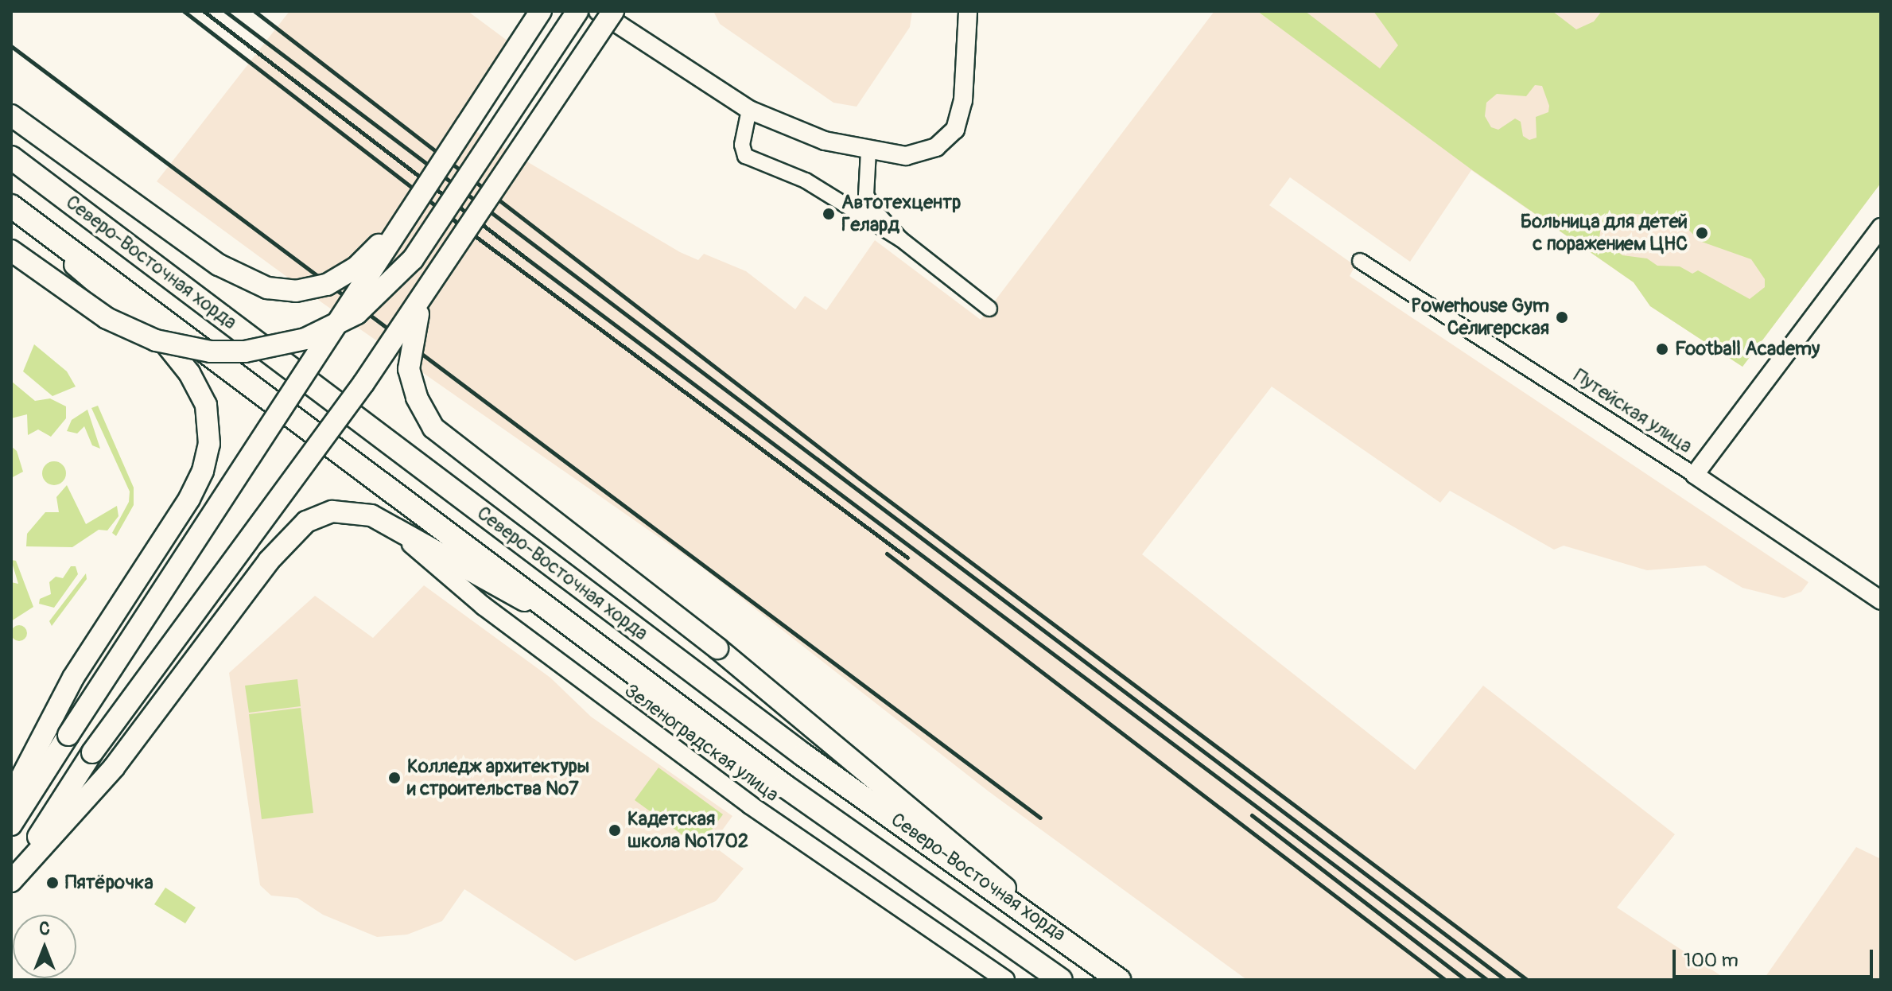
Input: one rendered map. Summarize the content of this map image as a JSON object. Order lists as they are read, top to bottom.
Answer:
{
  "streets": {
    "main road": ["Северо-Восточная хорда"],
    "street": ["Путейская улица", "Зеленоградская улица"]
  },
  "places": [
    "Автотехцентр Гелард",
    "Больница для детей с поражением ЦНС",
    "Powerhouse Gym Селигерская",
    "Football Academy",
    "Колледж архитектуры и строительства №7",
    "Кадетская школа №1702",
    "Пятёрочка"
  ],
  "scale_bar": "100 m",
  "north": "top"
}
